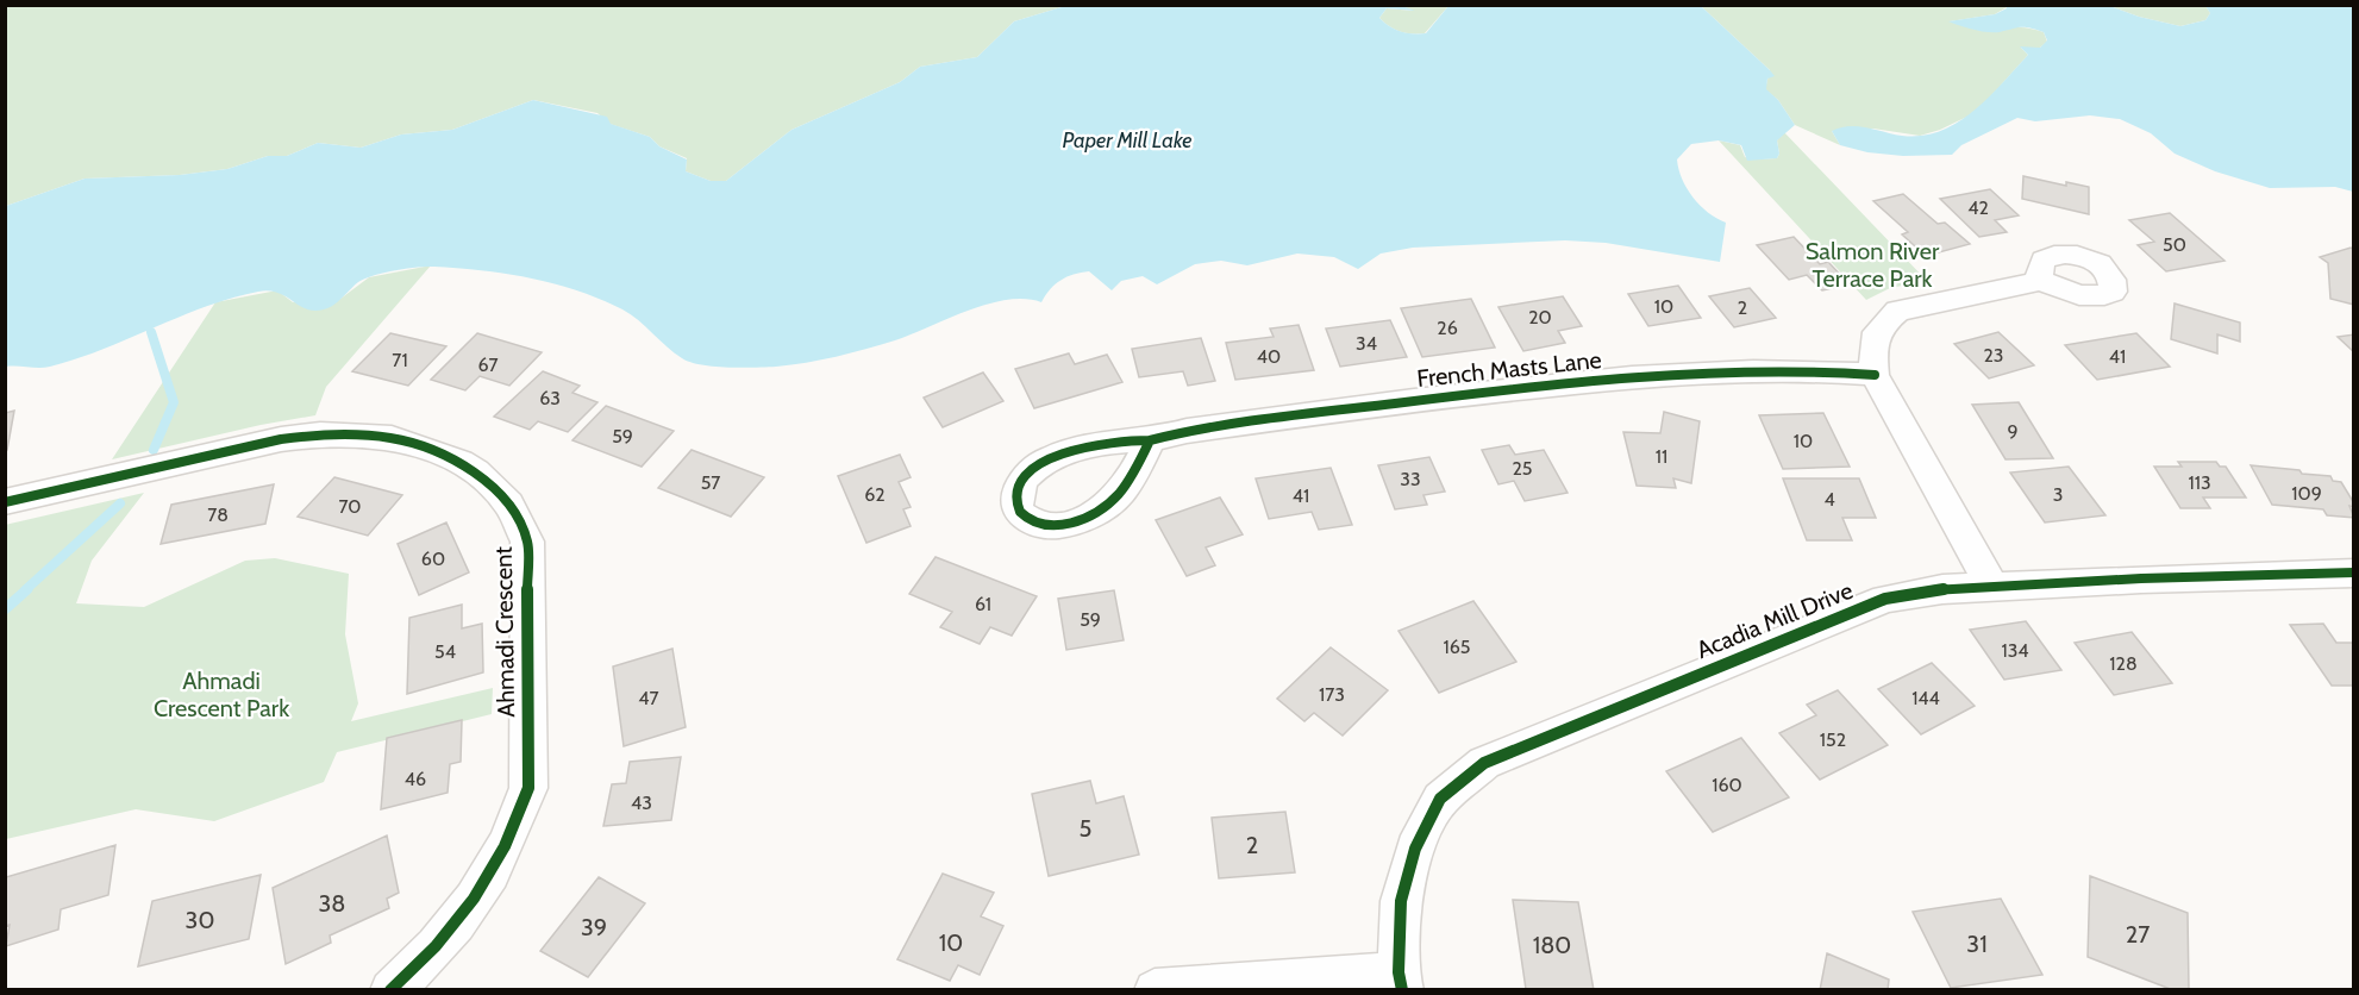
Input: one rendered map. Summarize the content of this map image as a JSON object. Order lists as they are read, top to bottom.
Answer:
{
  "streets": {
    "street": ["French Masts Lane", "Acadia Mill Drive", "Ahmadi Crescent"]
  },
  "water": ["Paper Mill Lake"],
  "parks": ["Salmon River Terrace Park", "Ahmadi Crescent Park"],
  "house_numbers": [
    "42",
    "50",
    "10",
    "2",
    "20",
    "26",
    "34",
    "23",
    "40",
    "41",
    "71",
    "67",
    "63",
    "9",
    "59",
    "10",
    "11",
    "25",
    "33",
    "57",
    "113",
    "109",
    "62",
    "3",
    "41",
    "4",
    "70",
    "78",
    "60",
    "61",
    "59",
    "165",
    "134",
    "54",
    "128",
    "173",
    "47",
    "144",
    "152",
    "46",
    "160",
    "43",
    "5",
    "2",
    "38",
    "30",
    "39",
    "27",
    "10",
    "31",
    "180"
  ]
}
